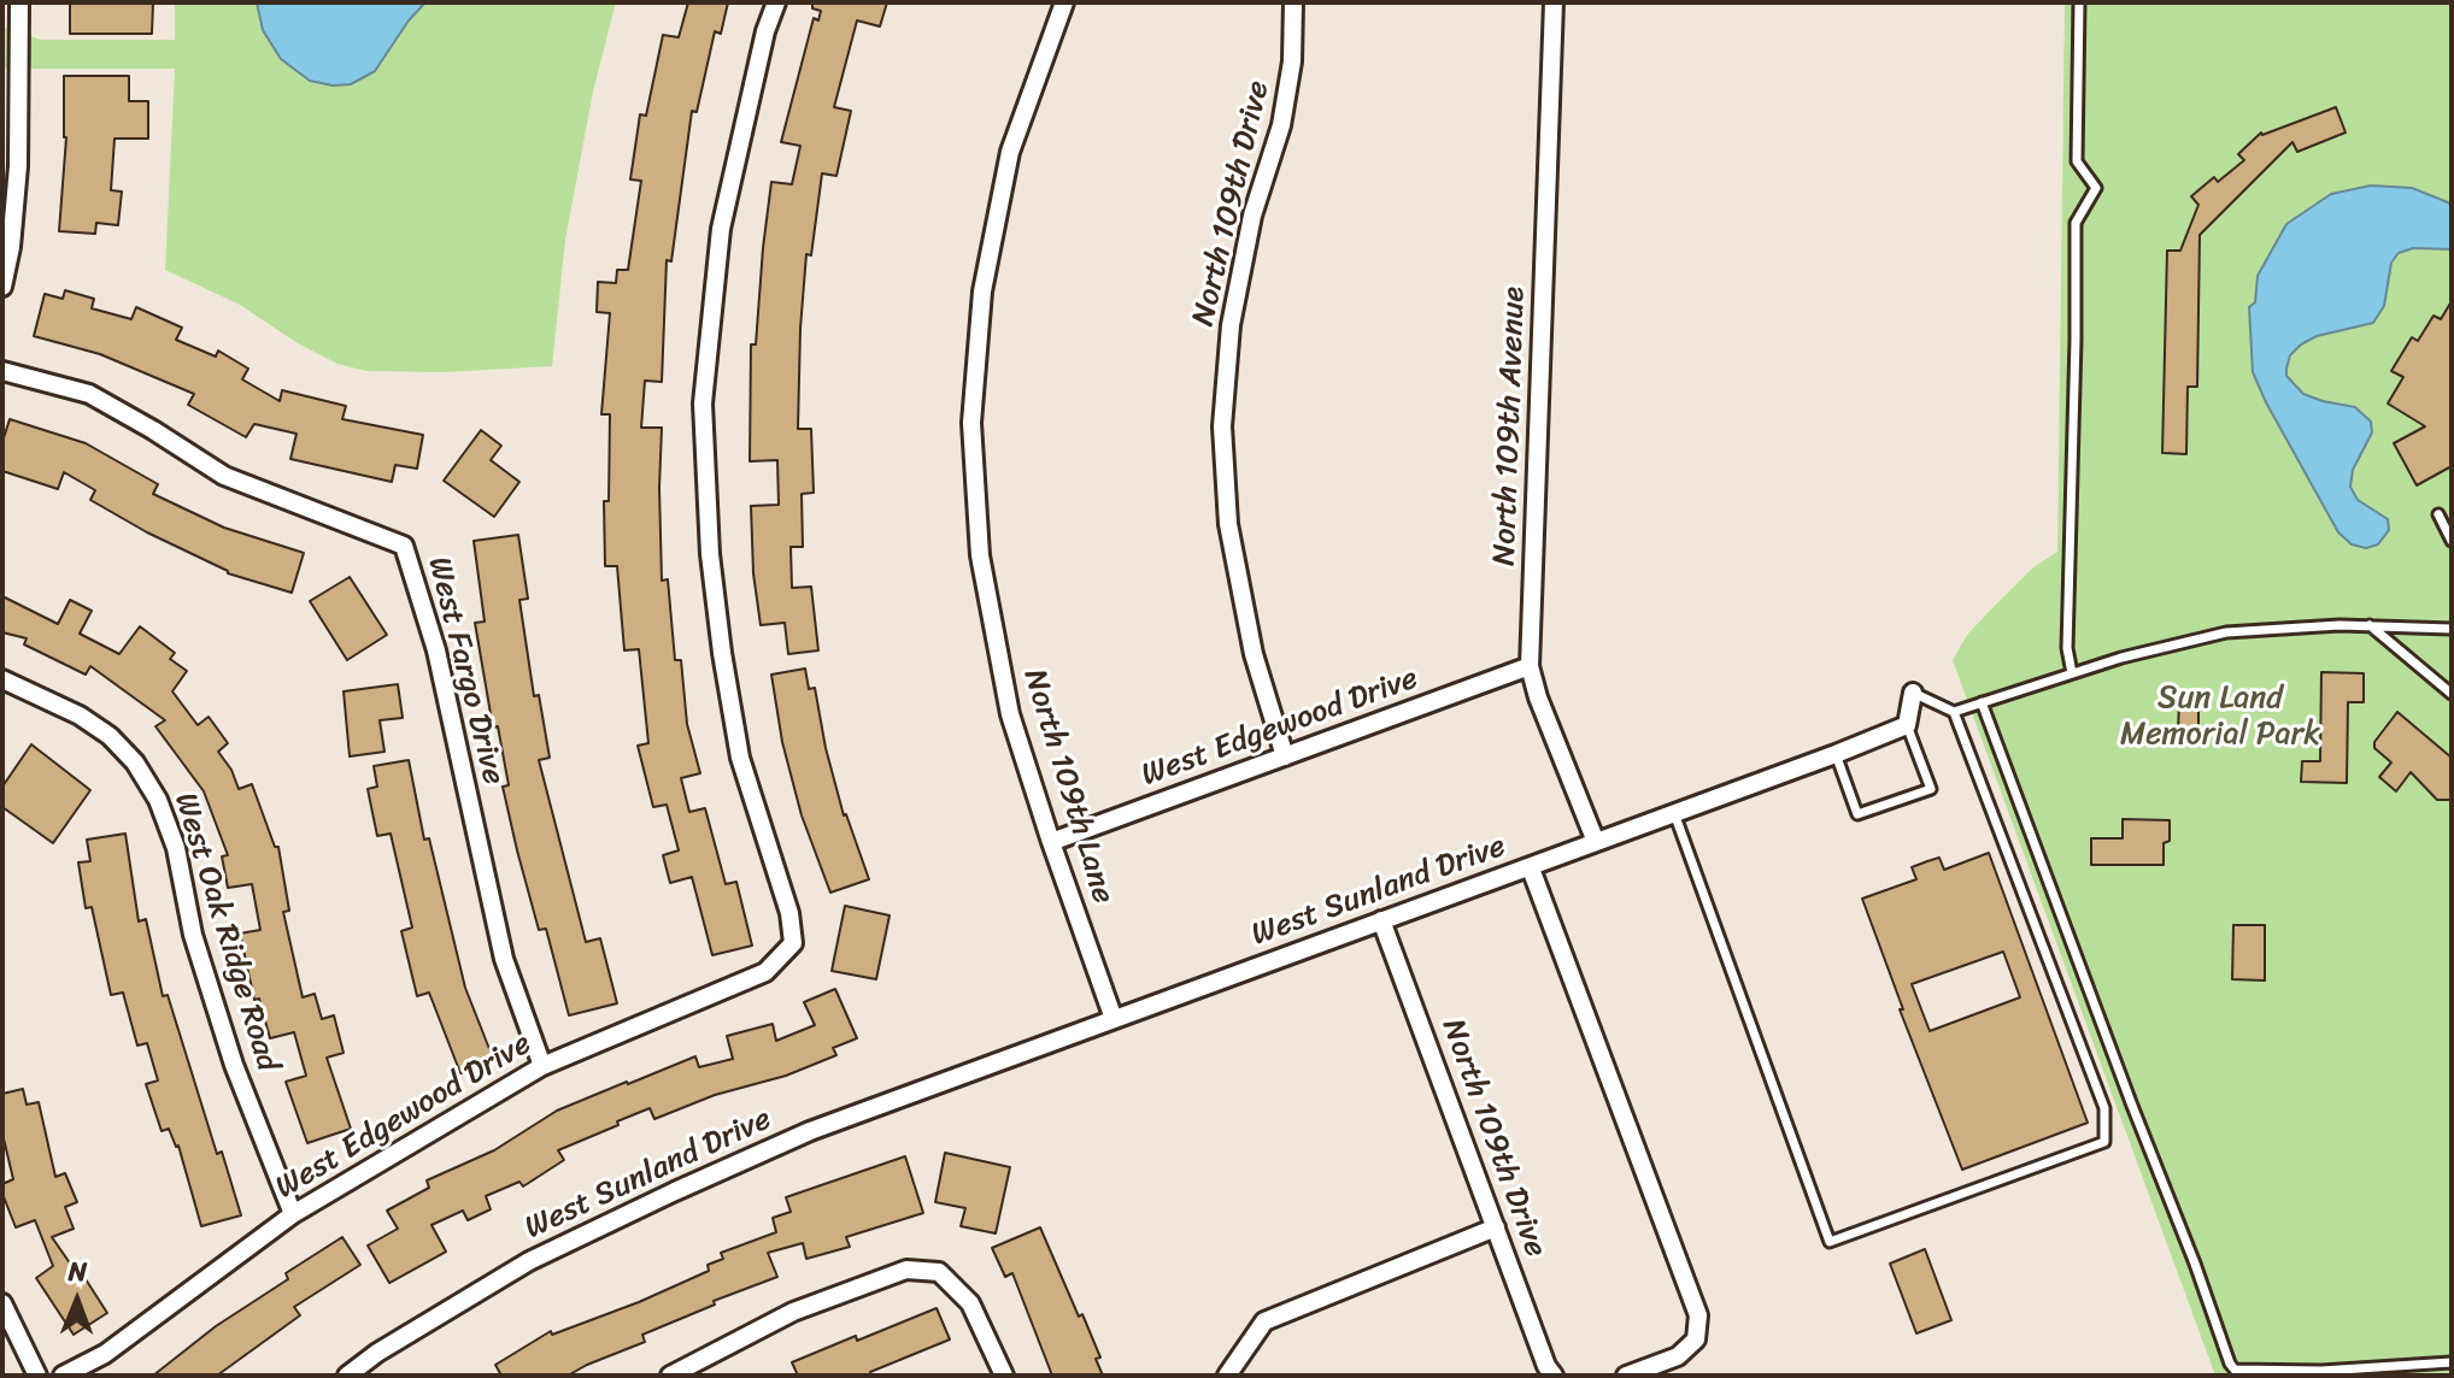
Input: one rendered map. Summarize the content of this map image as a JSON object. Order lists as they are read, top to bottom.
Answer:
{
  "streets": {
    "street": [
      "North 109th Drive",
      "North 109th Avenue",
      "West Fargo Drive",
      "West Edgewood Drive",
      "North 109th Lane",
      "West Sunland Drive",
      "West Oak Ridge Road"
    ]
  },
  "crossings": [
    ["North 109th Drive", "West Edgewood Drive"],
    ["North 109th Drive", "West Sunland Drive"],
    ["North 109th Avenue", "West Edgewood Drive"],
    ["North 109th Avenue", "West Sunland Drive"],
    ["West Fargo Drive", "West Edgewood Drive"],
    ["West Edgewood Drive", "North 109th Lane"],
    ["West Edgewood Drive", "West Oak Ridge Road"],
    ["North 109th Lane", "West Sunland Drive"]
  ],
  "parks": ["Sun Land Memorial Park"],
  "north": "top"
}
